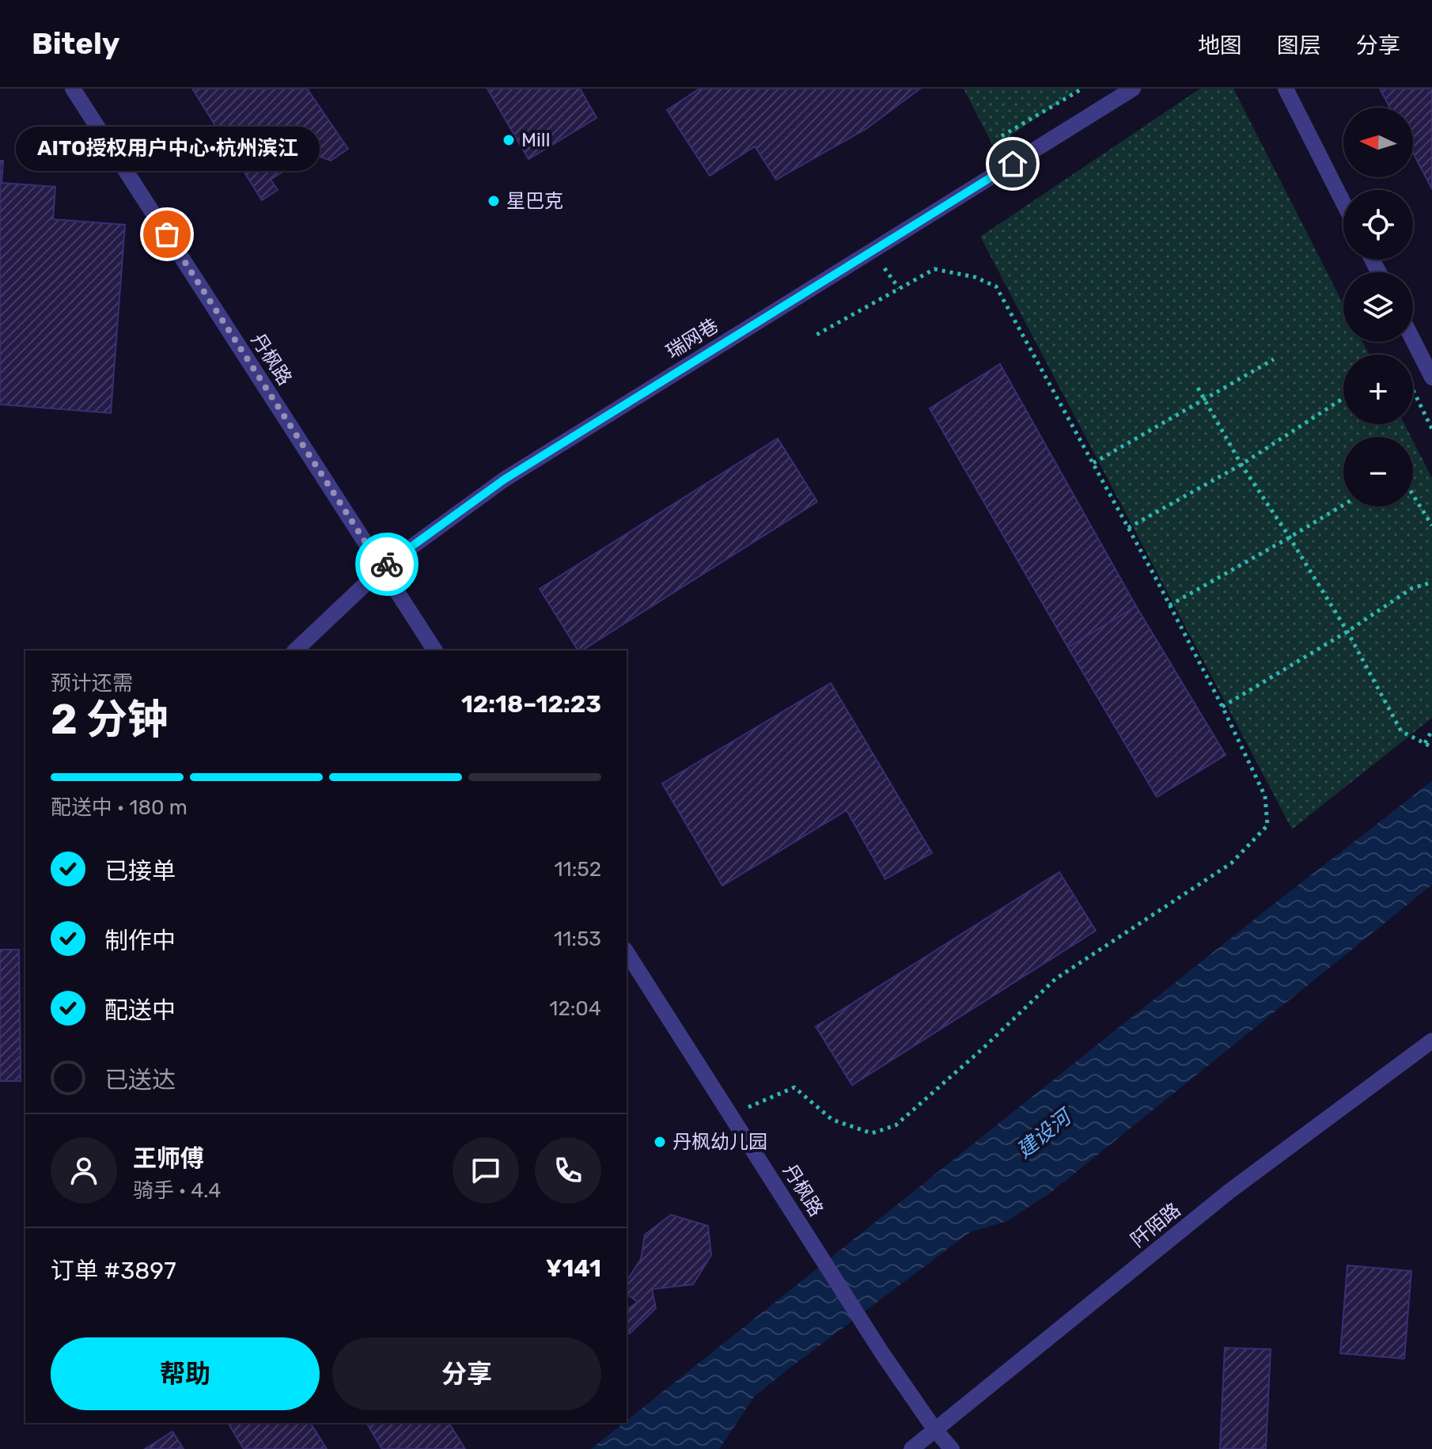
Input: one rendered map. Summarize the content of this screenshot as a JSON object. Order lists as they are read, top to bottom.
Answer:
{
  "streets": {
    "street": ["瑞网巷", "丹枫路", "阡陌路"]
  },
  "crossings": [
    ["瑞网巷", "丹枫路"],
    ["丹枫路", "阡陌路"]
  ],
  "water": ["建设河"],
  "places": [
    "Mill",
    "星巴克",
    "AITO授权用户中心·杭州滨江",
    "丹枫幼儿园"
  ],
  "north": "left",
  "page": {
    "header": "Bitely",
    "nav": ["地图", "图层", "分享"],
    "map_buttons": ["+", "−"],
    "bubble": "AITO授权用户中心·杭州滨江",
    "heading": ["2 分钟", "预计还需", "12:18–12:23"],
    "panel": [
      "王师傅",
      "骑手 · 4.4",
      "订单 #3897",
      "¥141"
    ],
    "bar": "配送中 · 180 m",
    "list": [
      ["已接单", "11:52"],
      ["制作中", "11:53"],
      ["配送中", "12:04"],
      "已送达"
    ],
    "buttons": ["帮助", "分享"]
  }
}
